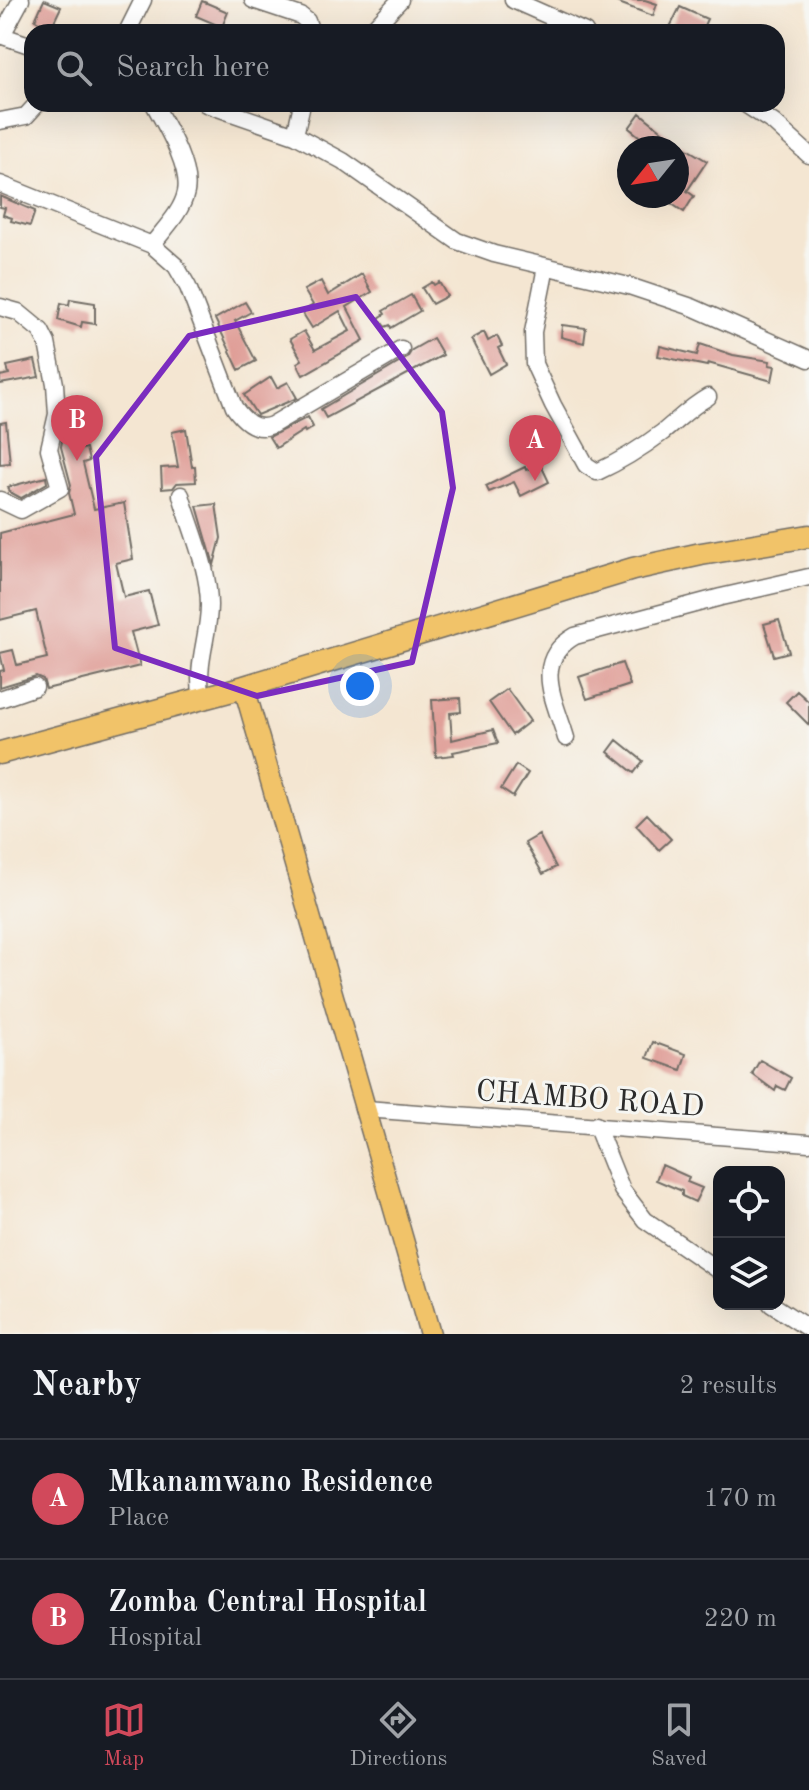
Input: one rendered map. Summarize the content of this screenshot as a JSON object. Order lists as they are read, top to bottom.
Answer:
{
  "streets": {
    "street": ["CHAMBO ROAD"]
  },
  "north": "bottom left",
  "page": {
    "search": "Search here",
    "pins": ["B", "A"],
    "heading": ["Nearby", "2 results"],
    "list": [
      {
        "mark": "A",
        "name": "Mkanamwano Residence",
        "note": "Place",
        "value": "170 m"
      },
      {
        "mark": "B",
        "name": "Zomba Central Hospital",
        "note": "Hospital",
        "value": "220 m"
      }
    ],
    "nav": ["Map", "Directions", "Saved"]
  }
}
